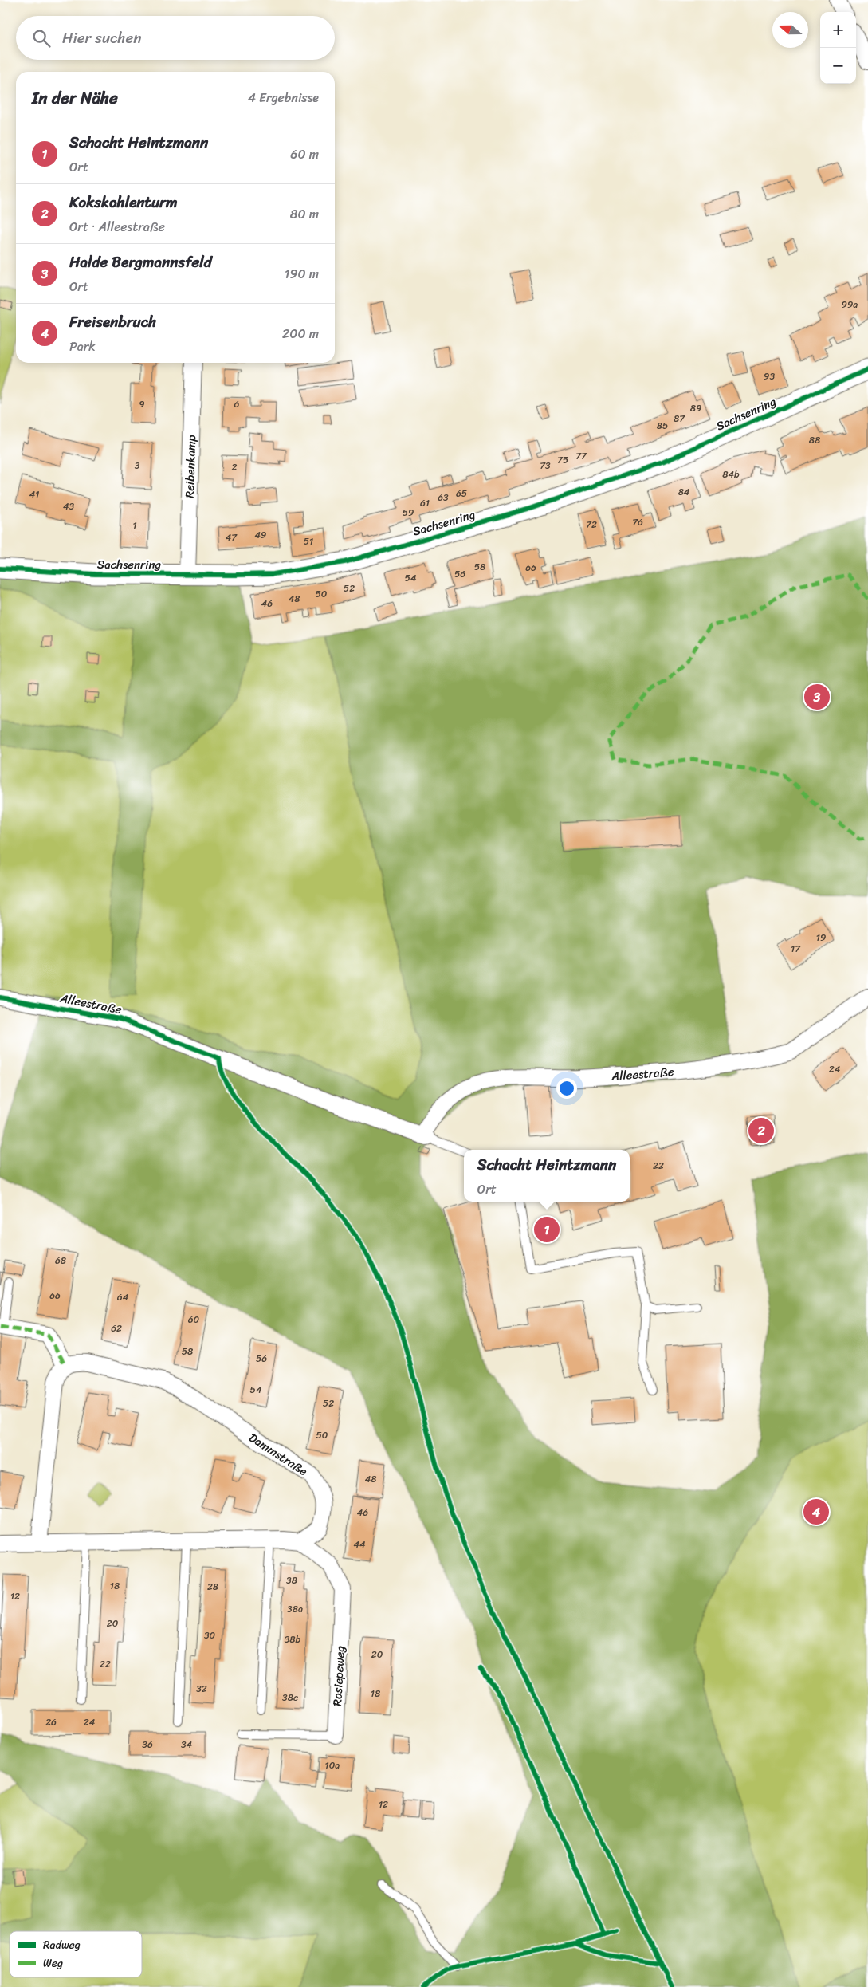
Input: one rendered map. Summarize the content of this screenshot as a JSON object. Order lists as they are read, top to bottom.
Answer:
{
  "streets": {
    "street": [
      "Sachsenring",
      "Reibenkamp",
      "Alleestraße",
      "Dammstraße",
      "Rosiepeweg"
    ]
  },
  "crossings": [
    ["Sachsenring", "Reibenkamp"],
    ["Dammstraße", "Rosiepeweg"]
  ],
  "house_numbers": [
    "99a",
    "93",
    "9",
    "6",
    "89",
    "87",
    "85",
    "88",
    "77",
    "75",
    "3",
    "73",
    "2",
    "84b",
    "84",
    "65",
    "41",
    "63",
    "61",
    "43",
    "59",
    "76",
    "72",
    "1",
    "49",
    "47",
    "51",
    "58",
    "66",
    "56",
    "54",
    "52",
    "50",
    "48",
    "46",
    "19",
    "17",
    "24",
    "22",
    "68",
    "66",
    "64",
    "60",
    "62",
    "58",
    "56",
    "54",
    "52",
    "50",
    "48",
    "46",
    "44",
    "38",
    "18",
    "28",
    "12",
    "38a",
    "20",
    "30",
    "38b",
    "20",
    "22",
    "32",
    "18",
    "38c",
    "26",
    "24",
    "36",
    "34",
    "10a",
    "12"
  ],
  "legend": ["Radweg", "Weg"],
  "north": "left",
  "page": {
    "map_buttons": ["+", "−"],
    "search": "Hier suchen",
    "heading": ["In der Nähe", "4 Ergebnisse"],
    "list": [
      {
        "mark": "1",
        "name": "Schacht Heintzmann",
        "note": "Ort",
        "value": "60 m"
      },
      {
        "mark": "2",
        "name": "Kokskohlenturm",
        "note": "Ort · Alleestraße",
        "value": "80 m"
      },
      {
        "mark": "3",
        "name": "Halde Bergmannsfeld",
        "note": "Ort",
        "value": "190 m"
      },
      {
        "mark": "4",
        "name": "Freisenbruch",
        "note": "Park",
        "value": "200 m"
      }
    ],
    "pins": [
      "3",
      "2",
      "1",
      "4"
    ],
    "popup": ["Schacht Heintzmann", "Ort"]
  }
}
